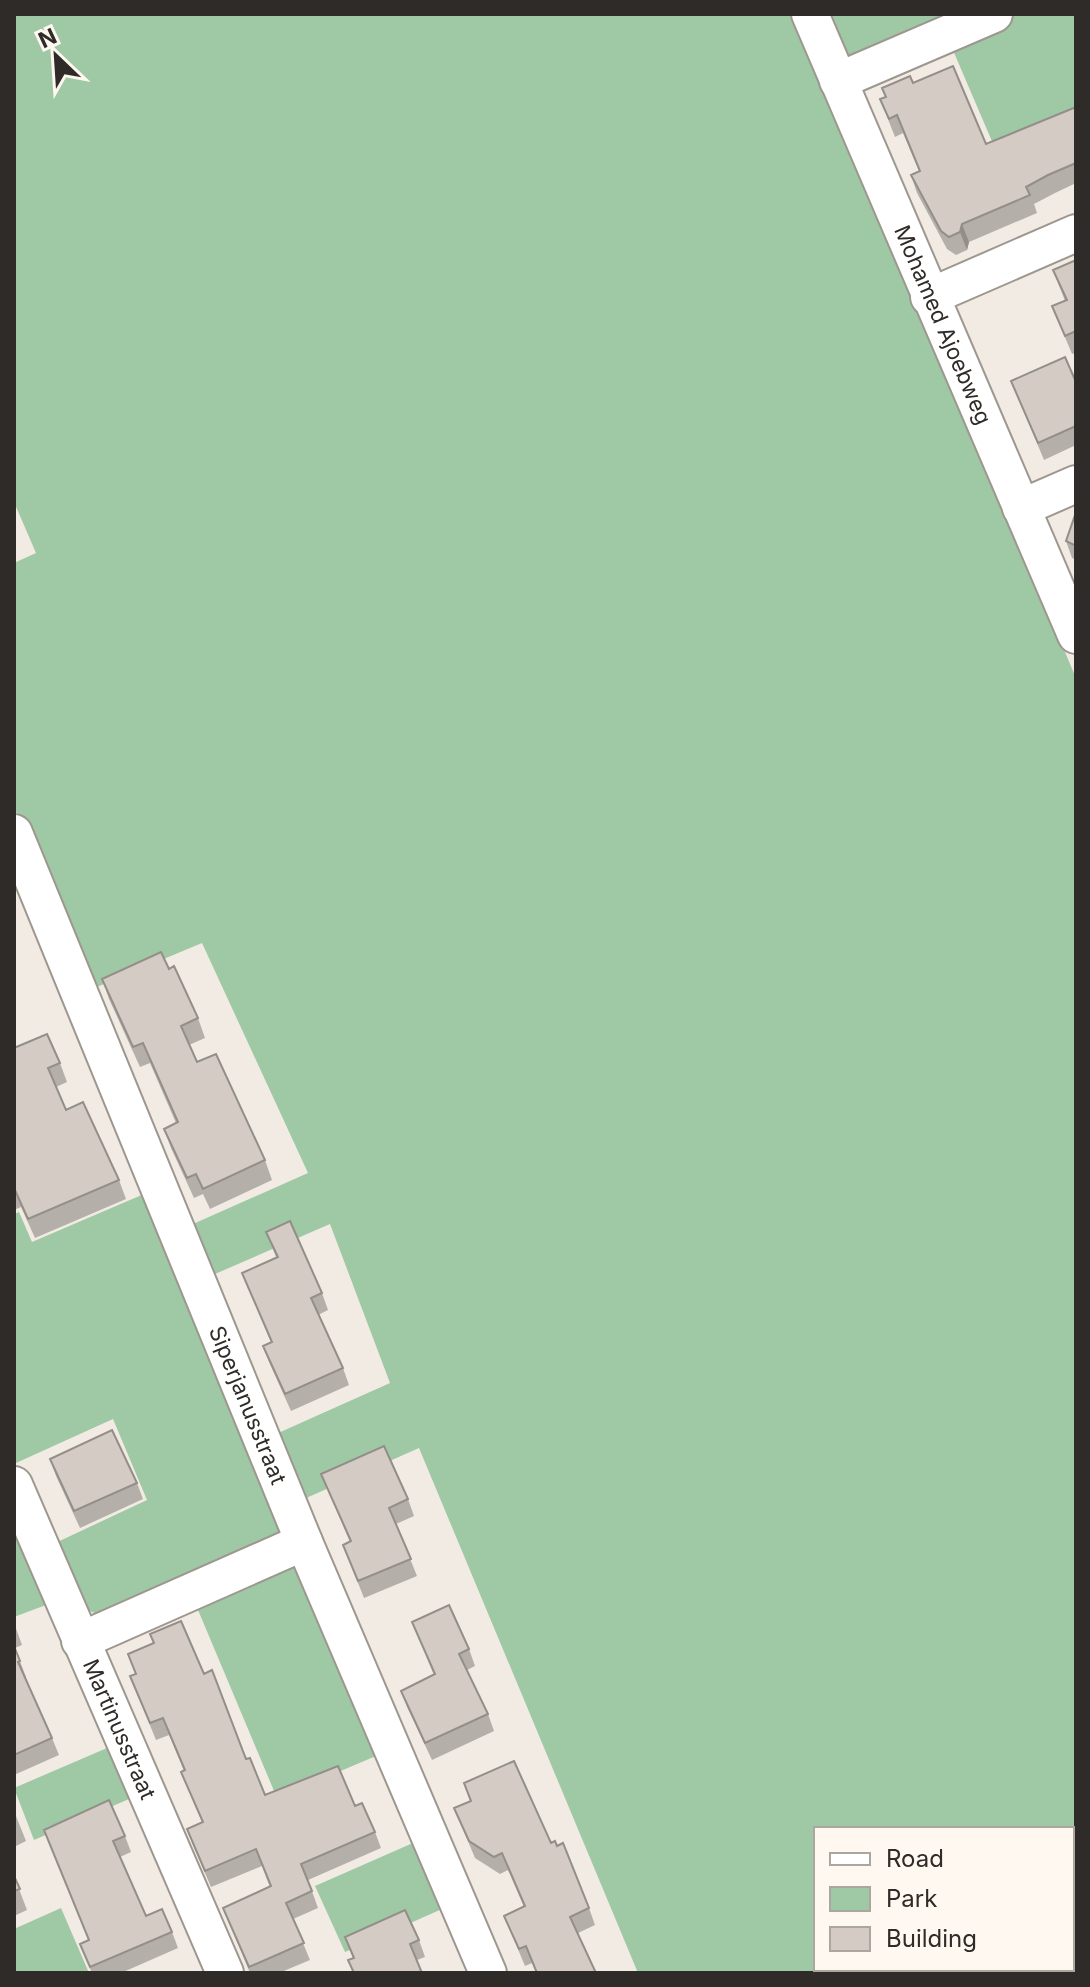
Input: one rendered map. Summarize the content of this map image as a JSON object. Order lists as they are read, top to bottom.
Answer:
{
  "streets": {
    "street": ["Mohamed Ajoebweg", "Siperjanusstraat", "Martinusstraat"]
  },
  "legend": ["Road", "Park", "Building"],
  "north": "top left"
}
